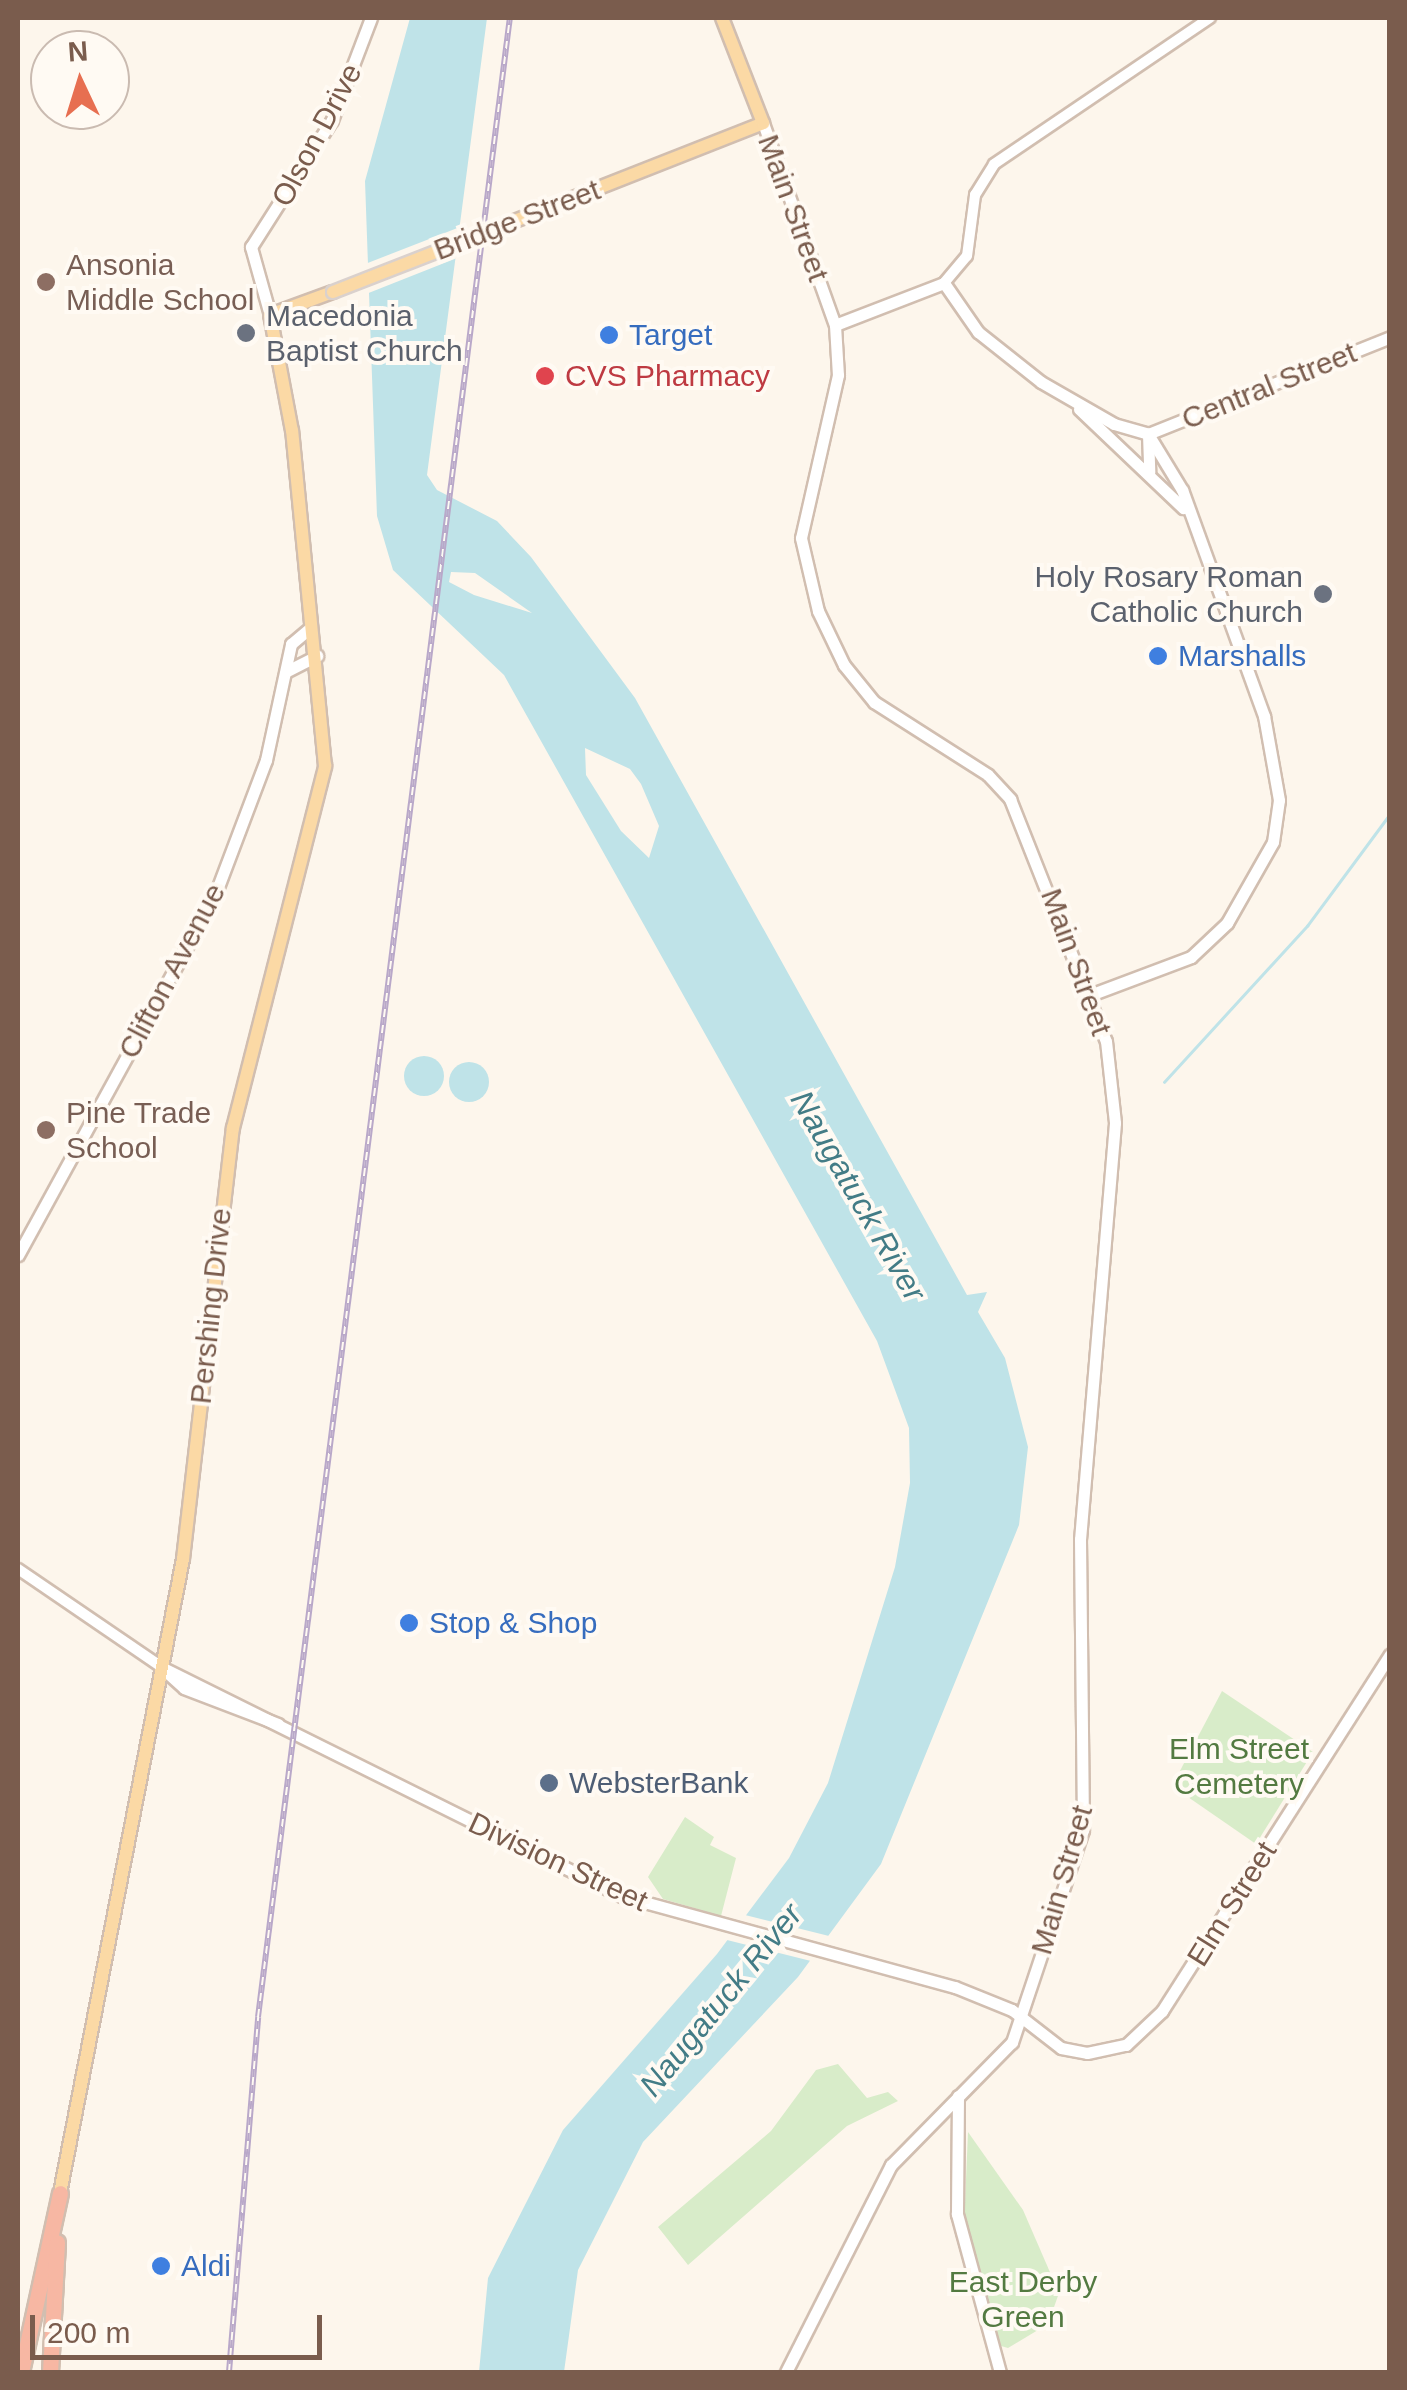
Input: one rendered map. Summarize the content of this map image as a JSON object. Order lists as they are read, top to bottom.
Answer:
{
  "streets": {
    "main road": [
      "Olson Drive",
      "Main Street",
      "Bridge Street",
      "Central Street",
      "Clifton Avenue",
      "Pershing Drive",
      "Division Street",
      "Elm Street"
    ]
  },
  "crossings": [
    ["Olson Drive", "Pershing Drive"],
    ["Main Street", "Bridge Street"],
    ["Main Street", "Division Street"],
    ["Main Street", "Elm Street"],
    ["Bridge Street", "Pershing Drive"],
    ["Clifton Avenue", "Pershing Drive"],
    ["Pershing Drive", "Division Street"],
    ["Division Street", "Elm Street"]
  ],
  "water": ["Naugatuck River"],
  "parks": ["Elm Street Cemetery", "East Derby Green"],
  "places": [
    "Ansonia Middle School",
    "Macedonia Baptist Church",
    "Target",
    "CVS Pharmacy",
    "Holy Rosary Roman Catholic Church",
    "Marshalls",
    "Pine Trade School",
    "Stop & Shop",
    "WebsterBank",
    "Aldi"
  ],
  "scale_bar": "200 m",
  "north": "top"
}
